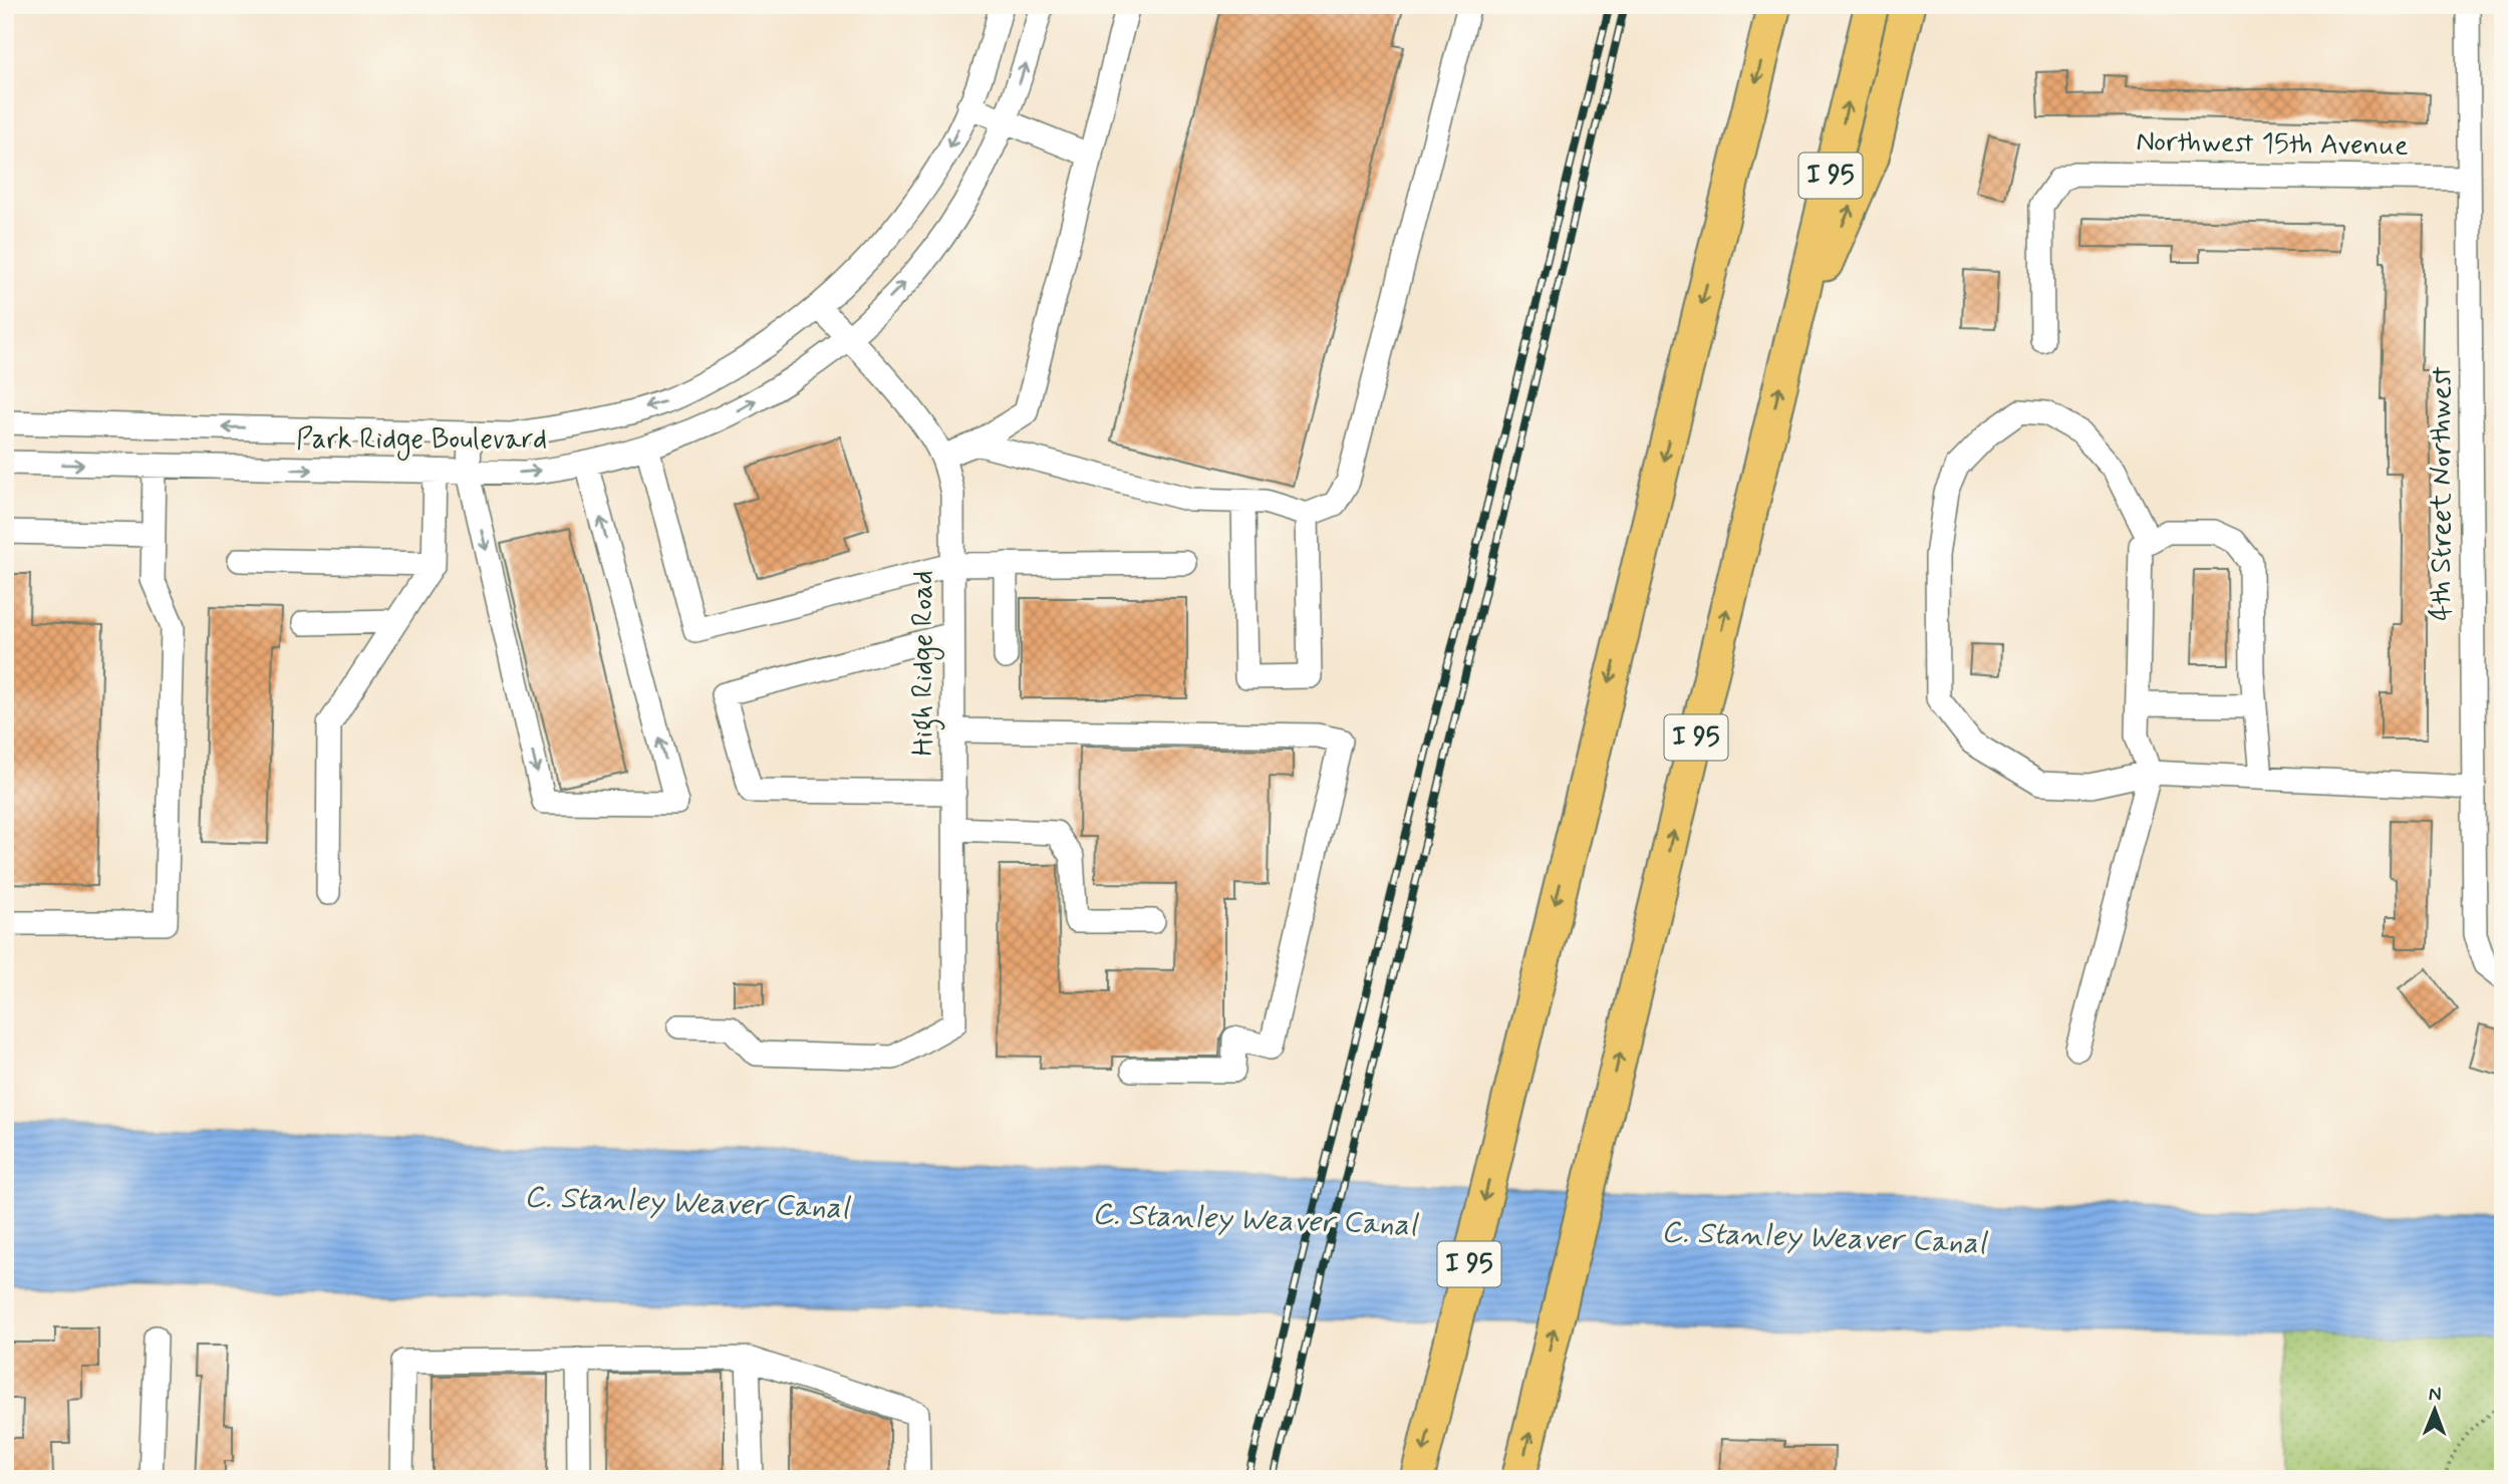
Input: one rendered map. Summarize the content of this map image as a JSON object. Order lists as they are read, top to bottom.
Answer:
{
  "streets": {
    "highway": ["I 95"],
    "street": [
      "Northwest 15th Avenue",
      "Park Ridge Boulevard",
      "4th Street Northwest",
      "High Ridge Road"
    ]
  },
  "crossings": [
    ["Northwest 15th Avenue", "4th Street Northwest"],
    ["Park Ridge Boulevard", "High Ridge Road"]
  ],
  "water": ["C. Stanley Weaver Canal"],
  "north": "top"
}
